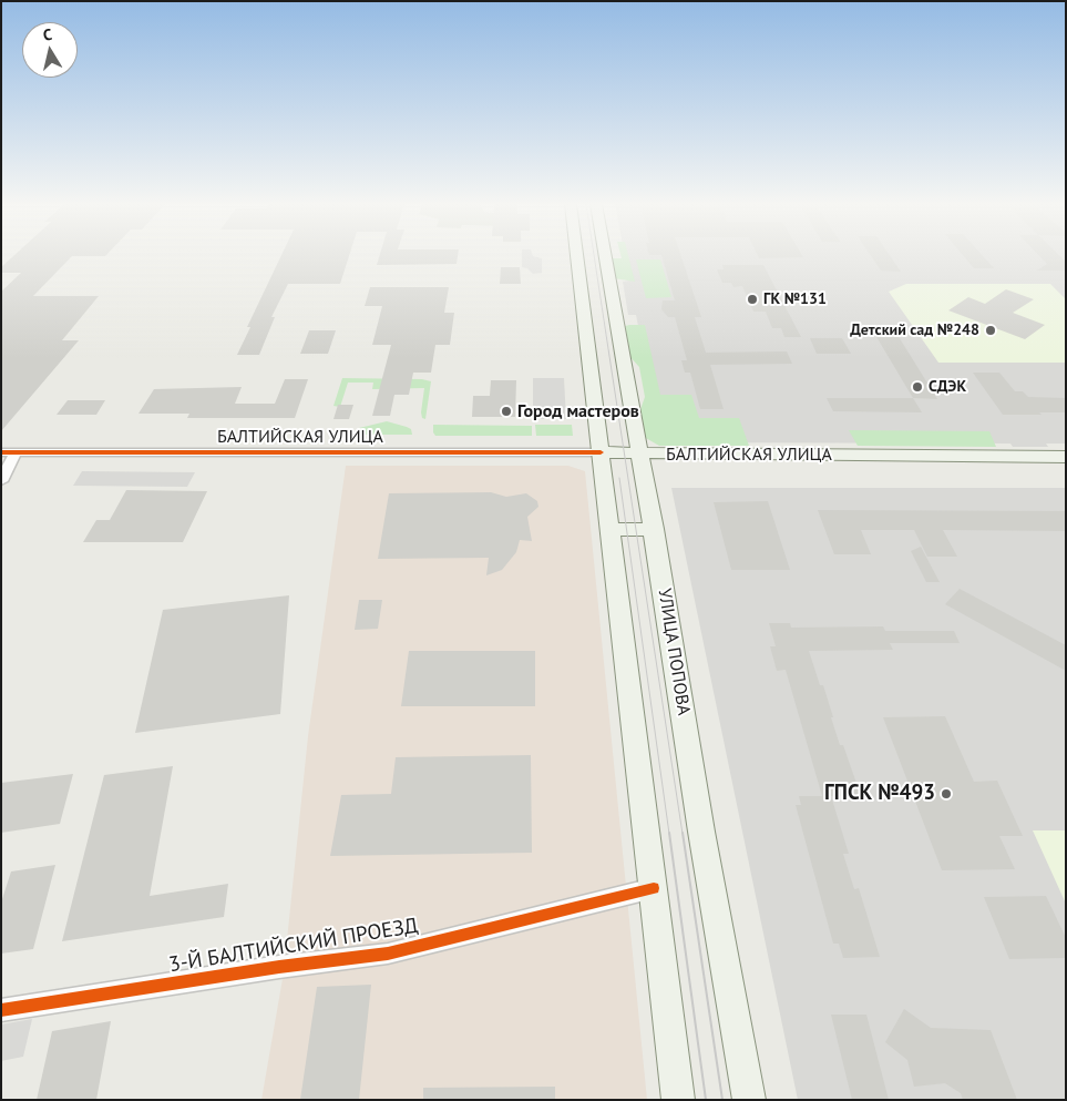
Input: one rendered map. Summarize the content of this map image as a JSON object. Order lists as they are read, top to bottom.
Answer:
{
  "streets": {
    "main road": ["БАЛТИЙСКАЯ УЛИЦА", "УЛИЦА ПОПОВА"],
    "street": ["3-Й БАЛТИЙСКИЙ ПРОЕЗД"]
  },
  "crossings": [
    ["БАЛТИЙСКАЯ УЛИЦА", "УЛИЦА ПОПОВА"]
  ],
  "places": [
    "ГК №131",
    "Детский сад №248",
    "СДЭК",
    "Город мастеров",
    "ГПСК №493"
  ],
  "north": "top"
}
